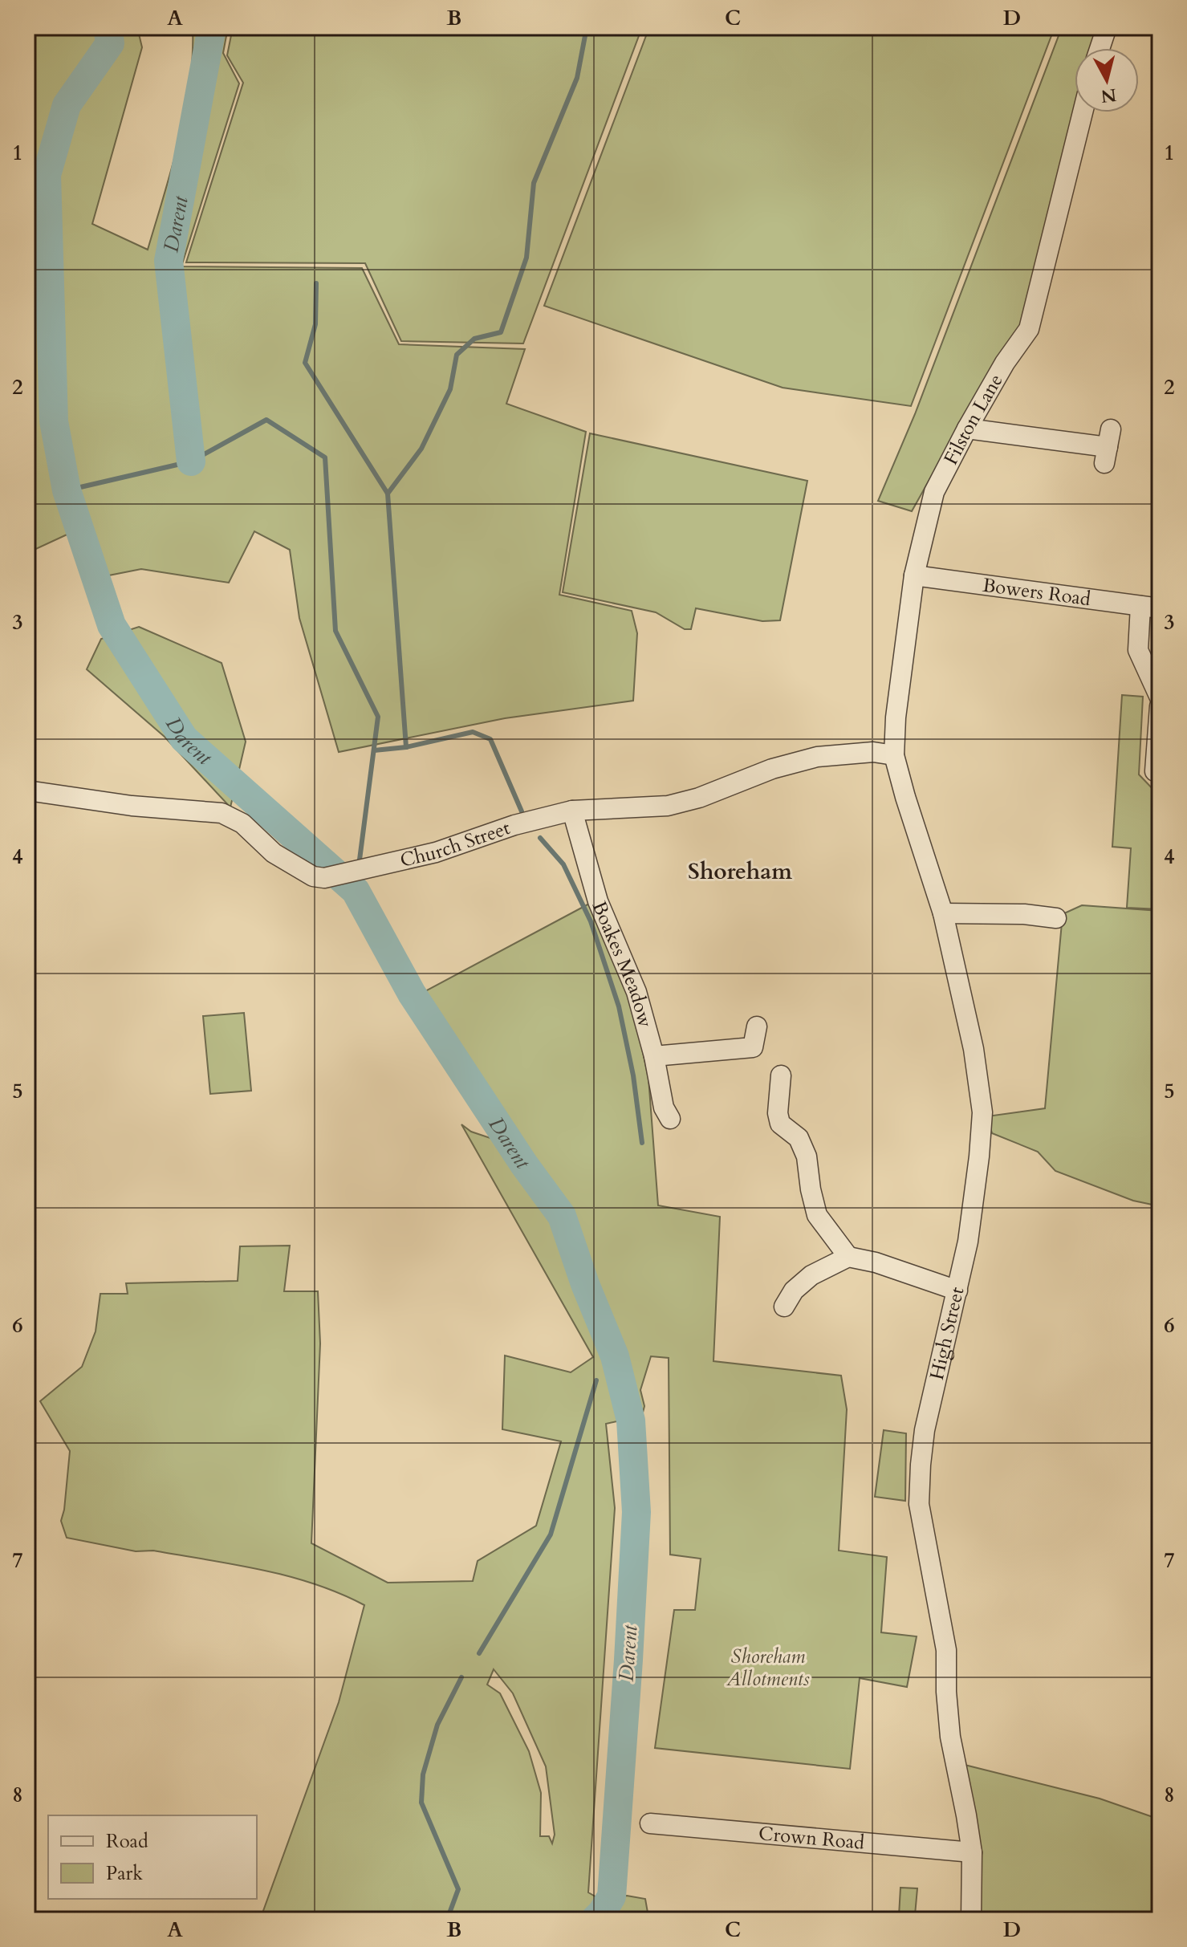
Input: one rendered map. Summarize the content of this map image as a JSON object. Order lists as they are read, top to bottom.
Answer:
{
  "streets": {
    "street": [
      "Filston Lane",
      "Bowers Road",
      "Church Street",
      "Boakes Meadow",
      "High Street",
      "Crown Road"
    ]
  },
  "crossings": [
    ["Filston Lane", "Bowers Road"],
    ["Filston Lane", "Church Street"],
    ["Filston Lane", "High Street"],
    ["Church Street", "Boakes Meadow"],
    ["Church Street", "High Street"],
    ["High Street", "Crown Road"]
  ],
  "districts": ["Shoreham"],
  "water": ["Darent"],
  "parks": ["Shoreham Allotments"],
  "legend": ["Road", "Park"],
  "north": "bottom",
  "grid": {
    "columns": [
      "A",
      "B",
      "C",
      "D"
    ],
    "rows": [
      "1",
      "2",
      "3",
      "4",
      "5",
      "6",
      "7",
      "8"
    ]
  }
}
